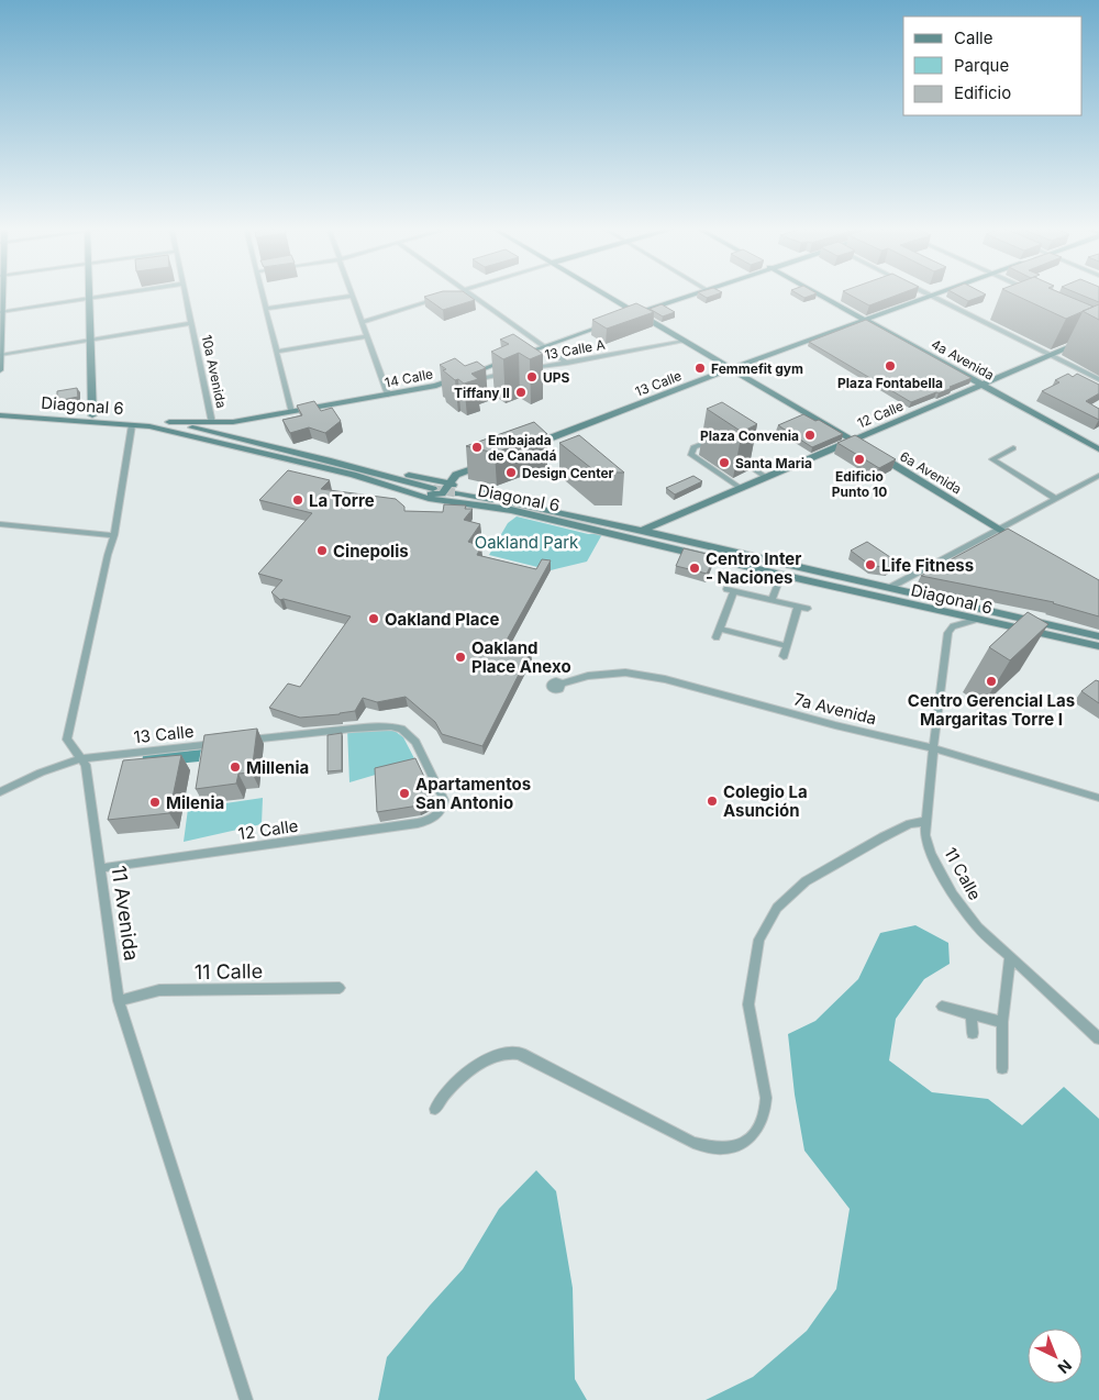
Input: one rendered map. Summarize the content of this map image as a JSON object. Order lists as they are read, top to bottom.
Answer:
{
  "streets": {
    "street": [
      "13 Calle A",
      "4a Avenida",
      "10a Avenida",
      "14 Calle",
      "13 Calle",
      "Diagonal 6",
      "12 Calle",
      "6a Avenida",
      "7a Avenida",
      "11 Calle",
      "11 Avenida"
    ]
  },
  "crossings": [
    ["13 Calle A", "6a Avenida"],
    ["4a Avenida", "13 Calle"],
    ["4a Avenida", "12 Calle"],
    ["10a Avenida", "14 Calle"],
    ["14 Calle", "Diagonal 6"],
    ["13 Calle", "6a Avenida"],
    ["13 Calle", "11 Avenida"],
    ["Diagonal 6", "12 Calle"],
    ["Diagonal 6", "11 Calle"],
    ["Diagonal 6", "11 Avenida"],
    ["12 Calle", "6a Avenida"],
    ["12 Calle", "11 Avenida"],
    ["7a Avenida", "11 Calle"],
    ["11 Calle", "11 Avenida"]
  ],
  "parks": ["Oakland Park"],
  "places": [
    "Plaza Fontabella",
    "Femmefit gym",
    "UPS",
    "Tiffany II",
    "Plaza Convenia",
    "Embajada de Canadá",
    "Edificio Punto 10",
    "Santa Maria",
    "Design Center",
    "La Torre",
    "Cinepolis",
    "Life Fitness",
    "Centro Inter - Naciones",
    "Oakland Place",
    "Oakland Place Anexo",
    "Centro Gerencial Las Margaritas Torre I",
    "Millenia",
    "Apartamentos San Antonio",
    "Colegio La Asunción",
    "Milenia"
  ],
  "legend": ["Calle", "Parque", "Edificio"],
  "north": "bottom right"
}
